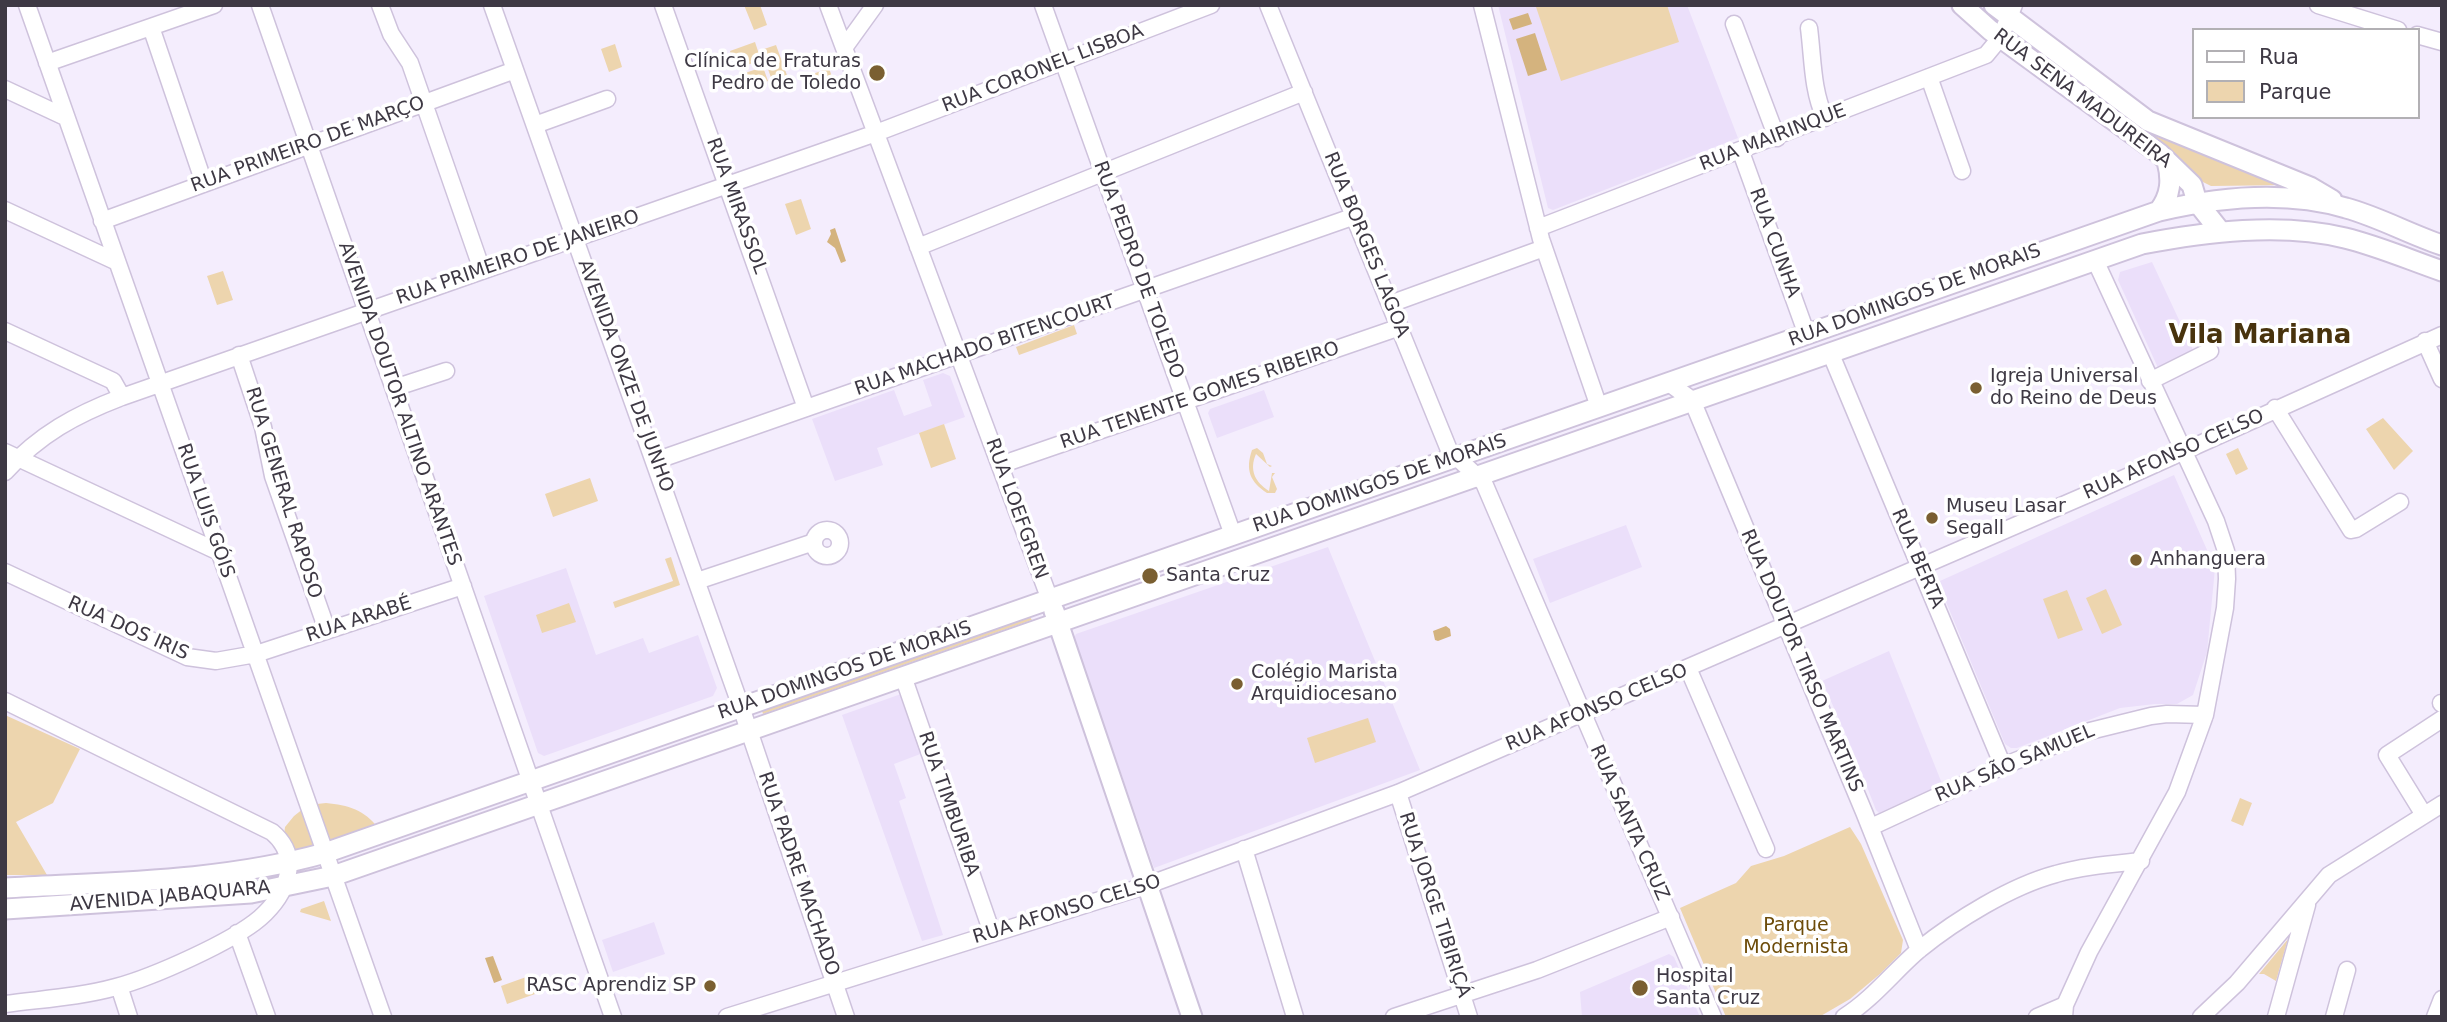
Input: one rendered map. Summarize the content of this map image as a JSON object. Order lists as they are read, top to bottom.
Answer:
{
  "streets": {
    "main road": [
      "RUA SENA MADUREIRA",
      "RUA DOMINGOS DE MORAIS",
      "RUA LOEFGREN",
      "AVENIDA JABAQUARA"
    ],
    "street": [
      "RUA CORONEL LISBOA",
      "RUA MAIRINQUE",
      "RUA PRIMEIRO DE MARÇO",
      "RUA MIRASSOL",
      "RUA CUNHA",
      "RUA BORGES LAGOA",
      "RUA PRIMEIRO DE JANEIRO",
      "RUA PEDRO DE TOLEDO",
      "RUA MACHADO BITENCOURT",
      "AVENIDA ONZE DE JUNHO",
      "RUA TENENTE GOMES RIBEIRO",
      "AVENIDA DOUTOR ALTINO ARANTES",
      "RUA AFONSO CELSO",
      "RUA GENERAL RAPOSO",
      "RUA LUIS GÓIS",
      "RUA BERTA",
      "RUA ARABÉ",
      "RUA DOS IRIS",
      "RUA DOUTOR TIRSO MARTINS",
      "RUA SÃO SAMUEL",
      "RUA TIMBURIBA",
      "RUA SANTA CRUZ",
      "RUA PADRE MACHADO",
      "RUA JORGE TIBIRIÇÁ"
    ]
  },
  "crossings": [
    ["RUA CORONEL LISBOA", "RUA PRIMEIRO DE JANEIRO"],
    ["RUA CORONEL LISBOA", "RUA PEDRO DE TOLEDO"],
    ["RUA CORONEL LISBOA", "RUA LOEFGREN"],
    ["RUA SENA MADUREIRA", "RUA MAIRINQUE"],
    ["RUA SENA MADUREIRA", "RUA DOMINGOS DE MORAIS"],
    ["RUA MAIRINQUE", "RUA CUNHA"],
    ["RUA PRIMEIRO DE MARÇO", "AVENIDA ONZE DE JUNHO"],
    ["RUA PRIMEIRO DE MARÇO", "AVENIDA DOUTOR ALTINO ARANTES"],
    ["RUA PRIMEIRO DE MARÇO", "RUA LUIS GÓIS"],
    ["RUA MIRASSOL", "RUA PRIMEIRO DE JANEIRO"],
    ["RUA MIRASSOL", "RUA MACHADO BITENCOURT"],
    ["RUA CUNHA", "RUA DOMINGOS DE MORAIS"],
    ["RUA BORGES LAGOA", "RUA DOMINGOS DE MORAIS"],
    ["RUA BORGES LAGOA", "RUA MACHADO BITENCOURT"],
    ["RUA BORGES LAGOA", "RUA TENENTE GOMES RIBEIRO"],
    ["RUA BORGES LAGOA", "RUA SANTA CRUZ"],
    ["RUA PRIMEIRO DE JANEIRO", "AVENIDA ONZE DE JUNHO"],
    ["RUA PRIMEIRO DE JANEIRO", "AVENIDA DOUTOR ALTINO ARANTES"],
    ["RUA PRIMEIRO DE JANEIRO", "RUA GENERAL RAPOSO"],
    ["RUA PRIMEIRO DE JANEIRO", "RUA LOEFGREN"],
    ["RUA PRIMEIRO DE JANEIRO", "RUA LUIS GÓIS"],
    ["RUA PEDRO DE TOLEDO", "RUA DOMINGOS DE MORAIS"],
    ["RUA PEDRO DE TOLEDO", "RUA MACHADO BITENCOURT"],
    ["RUA PEDRO DE TOLEDO", "RUA TENENTE GOMES RIBEIRO"],
    ["RUA DOMINGOS DE MORAIS", "AVENIDA ONZE DE JUNHO"],
    ["RUA DOMINGOS DE MORAIS", "AVENIDA DOUTOR ALTINO ARANTES"],
    ["RUA DOMINGOS DE MORAIS", "RUA LOEFGREN"],
    ["RUA DOMINGOS DE MORAIS", "RUA LUIS GÓIS"],
    ["RUA DOMINGOS DE MORAIS", "RUA BERTA"],
    ["RUA DOMINGOS DE MORAIS", "RUA DOUTOR TIRSO MARTINS"],
    ["RUA DOMINGOS DE MORAIS", "RUA TIMBURIBA"],
    ["RUA DOMINGOS DE MORAIS", "RUA SANTA CRUZ"],
    ["RUA DOMINGOS DE MORAIS", "RUA PADRE MACHADO"],
    ["RUA DOMINGOS DE MORAIS", "AVENIDA JABAQUARA"],
    ["RUA MACHADO BITENCOURT", "AVENIDA ONZE DE JUNHO"],
    ["RUA MACHADO BITENCOURT", "RUA LOEFGREN"],
    ["AVENIDA ONZE DE JUNHO", "RUA PADRE MACHADO"],
    ["RUA TENENTE GOMES RIBEIRO", "RUA LOEFGREN"],
    ["AVENIDA DOUTOR ALTINO ARANTES", "RUA ARABÉ"],
    ["RUA AFONSO CELSO", "RUA LOEFGREN"],
    ["RUA AFONSO CELSO", "RUA BERTA"],
    ["RUA AFONSO CELSO", "RUA DOUTOR TIRSO MARTINS"],
    ["RUA AFONSO CELSO", "RUA TIMBURIBA"],
    ["RUA AFONSO CELSO", "RUA SANTA CRUZ"],
    ["RUA AFONSO CELSO", "RUA PADRE MACHADO"],
    ["RUA AFONSO CELSO", "RUA JORGE TIBIRIÇÁ"],
    ["RUA GENERAL RAPOSO", "RUA ARABÉ"],
    ["RUA LUIS GÓIS", "RUA ARABÉ"],
    ["RUA LUIS GÓIS", "RUA DOS IRIS"],
    ["RUA LUIS GÓIS", "AVENIDA JABAQUARA"],
    ["RUA BERTA", "RUA SÃO SAMUEL"],
    ["RUA ARABÉ", "RUA DOS IRIS"],
    ["RUA DOUTOR TIRSO MARTINS", "RUA SÃO SAMUEL"]
  ],
  "districts": ["Vila Mariana"],
  "parks": ["Parque Modernista"],
  "places": [
    "Clínica de Fraturas Pedro de Toledo",
    "Igreja Universal do Reino de Deus",
    "Museu Lasar Segall",
    "Anhanguera",
    "Santa Cruz",
    "Colégio Marista Arquidiocesano",
    "RASC Aprendiz SP",
    "Hospital Santa Cruz"
  ],
  "legend": ["Rua", "Parque"]
}
